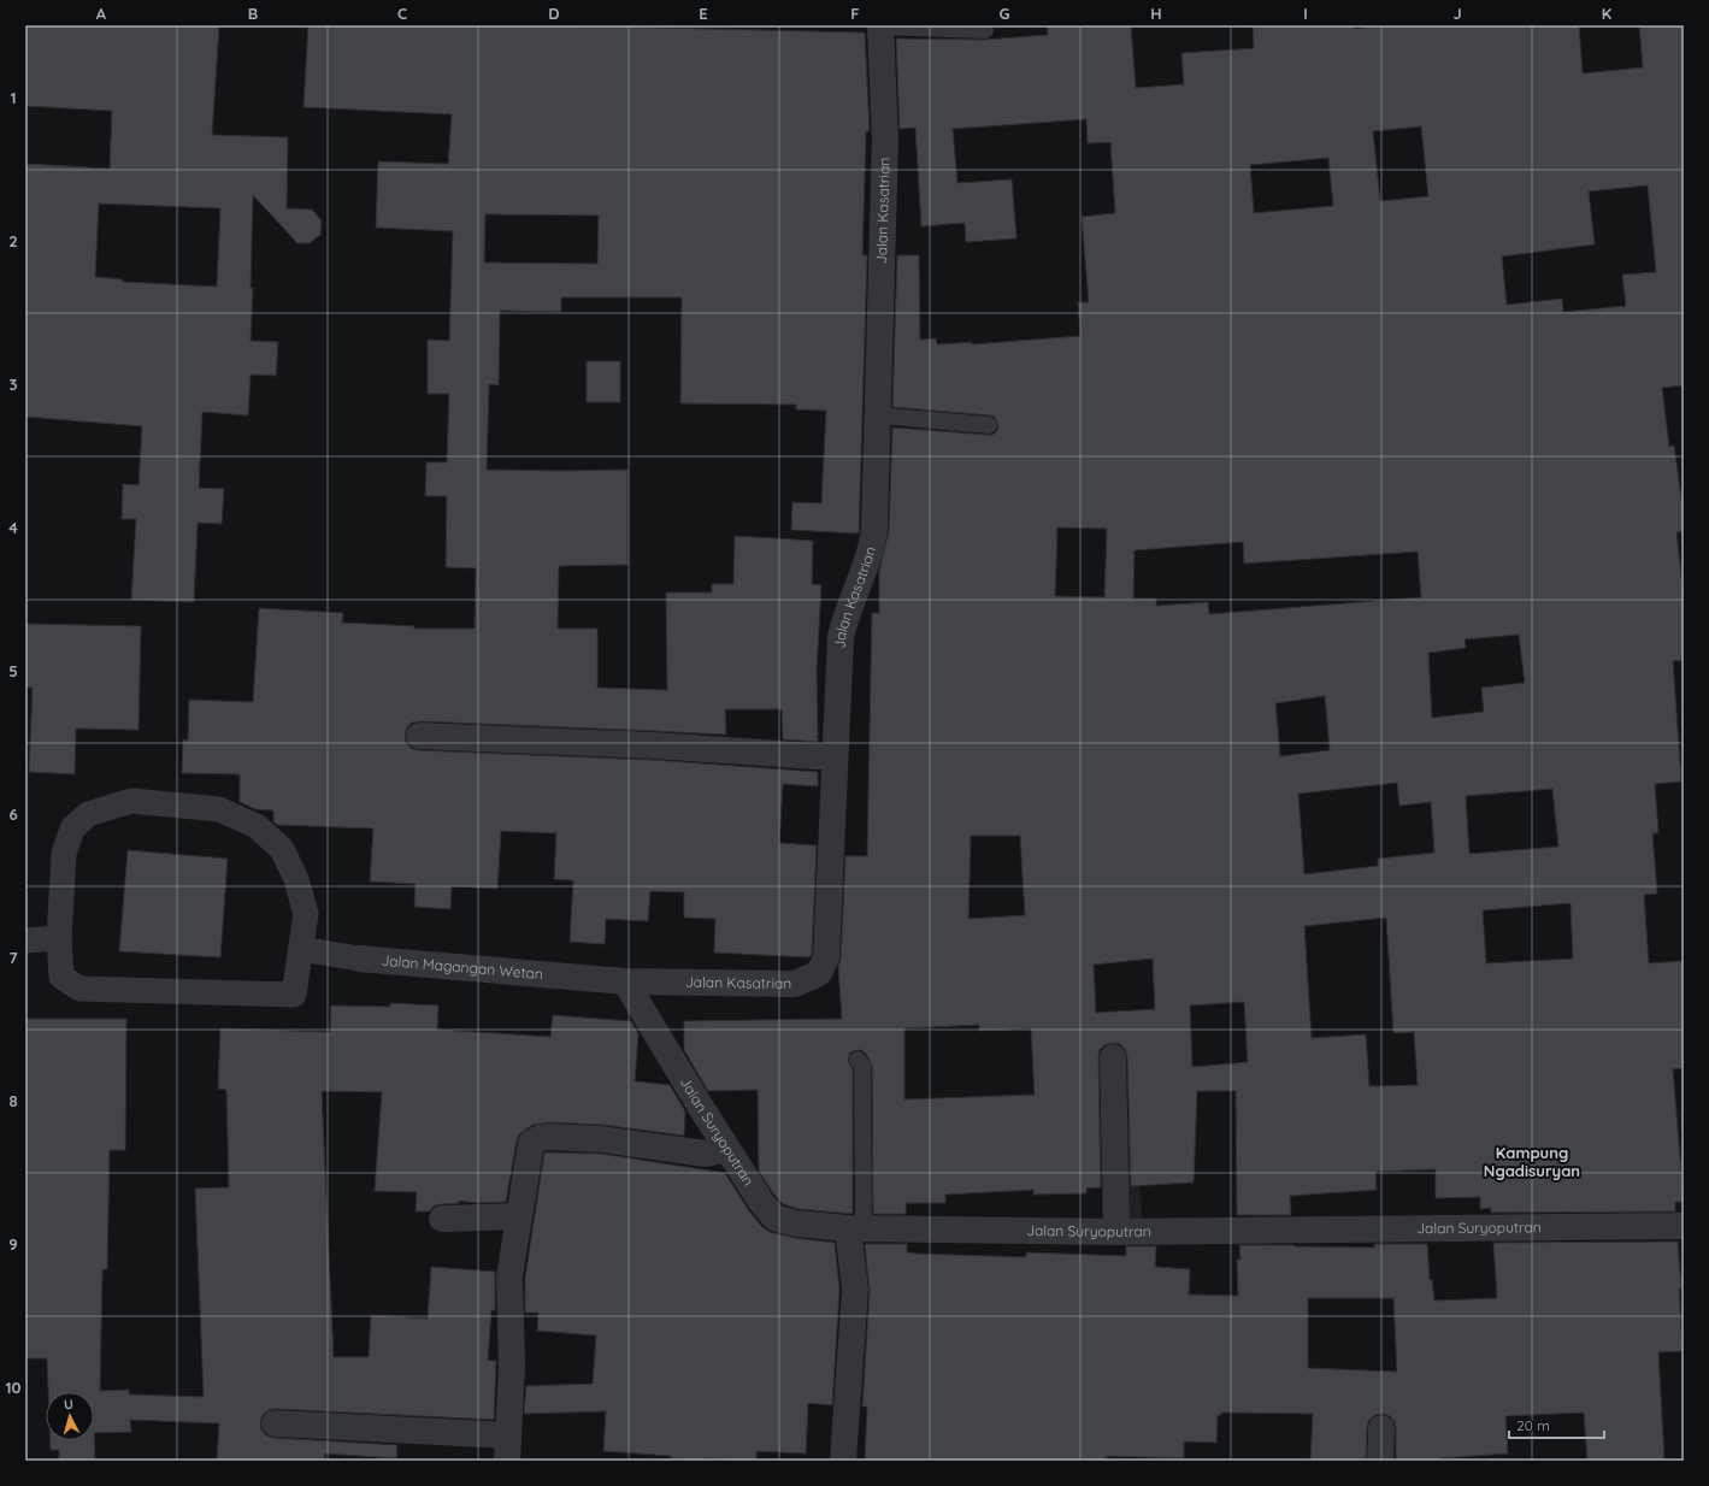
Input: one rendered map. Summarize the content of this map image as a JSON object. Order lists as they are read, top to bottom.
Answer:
{
  "streets": {
    "street": ["Jalan Kasatrian", "Jalan Magangan Wetan", "Jalan Suryoputran"]
  },
  "crossings": [
    ["Jalan Kasatrian", "Jalan Magangan Wetan"],
    ["Jalan Kasatrian", "Jalan Suryoputran"],
    ["Jalan Magangan Wetan", "Jalan Suryoputran"]
  ],
  "districts": ["Kampung Ngadisuryan"],
  "scale_bar": "20 m",
  "north": "top",
  "grid": {
    "columns": [
      "A",
      "B",
      "C",
      "D",
      "E",
      "F",
      "G",
      "H",
      "I",
      "J",
      "K"
    ],
    "rows": [
      "1",
      "2",
      "3",
      "4",
      "5",
      "6",
      "7",
      "8",
      "9",
      "10"
    ]
  }
}
